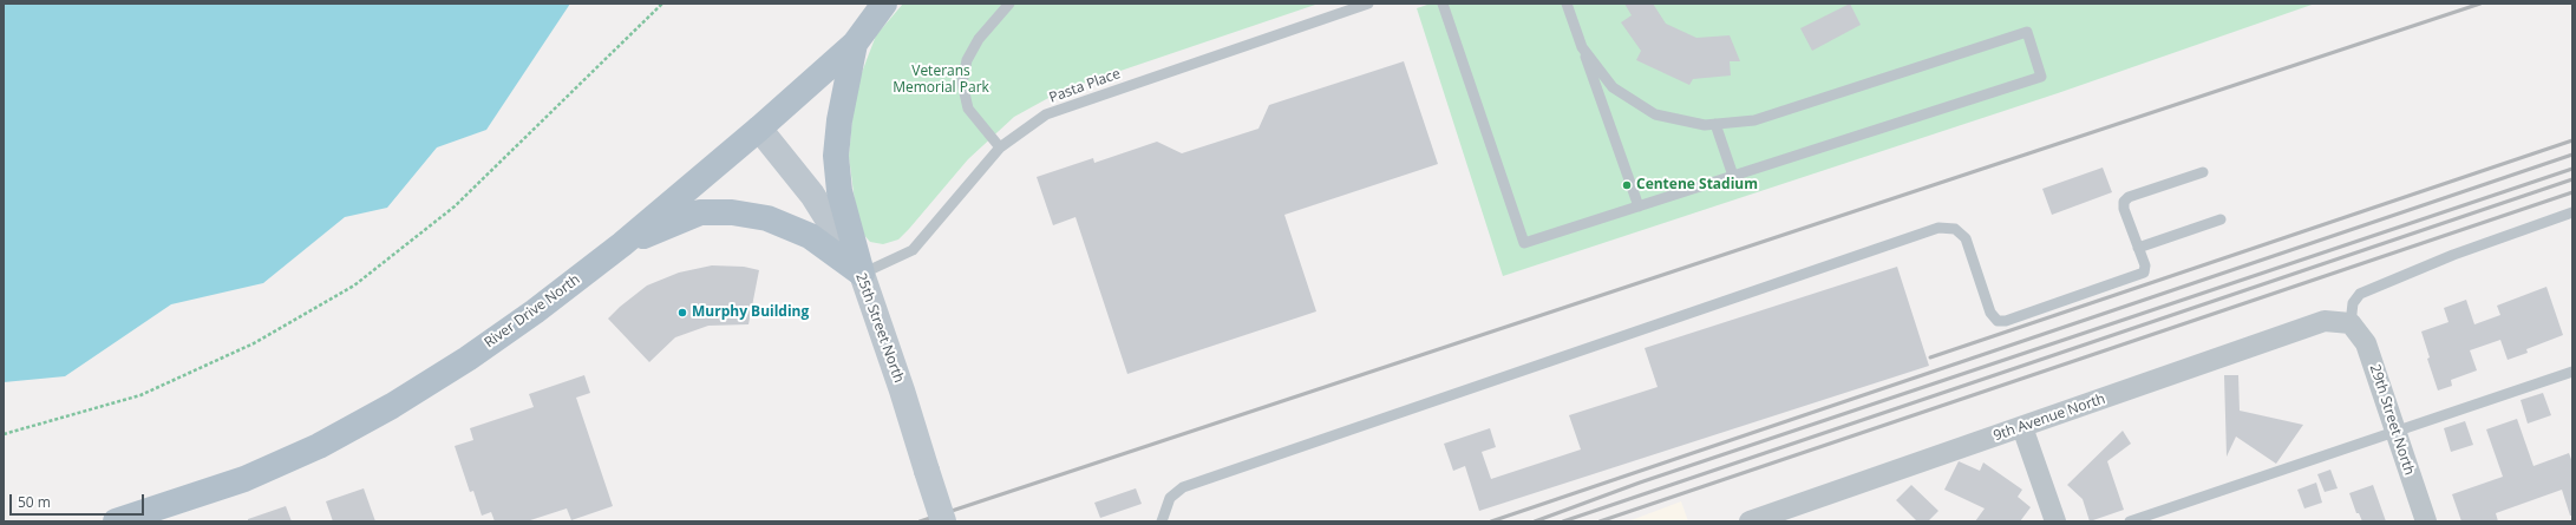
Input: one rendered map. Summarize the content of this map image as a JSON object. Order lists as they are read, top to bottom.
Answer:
{
  "streets": {
    "main road": ["River Drive North"],
    "street": ["25th Street North", "9th Avenue North", "29th Street North"],
    "lane": ["Pasta Place"]
  },
  "crossings": [
    ["Pasta Place", "25th Street North"],
    ["River Drive North", "25th Street North"],
    ["9th Avenue North", "29th Street North"]
  ],
  "parks": ["Veterans Memorial Park"],
  "places": ["Centene Stadium", "Murphy Building"],
  "scale_bar": "50 m"
}
